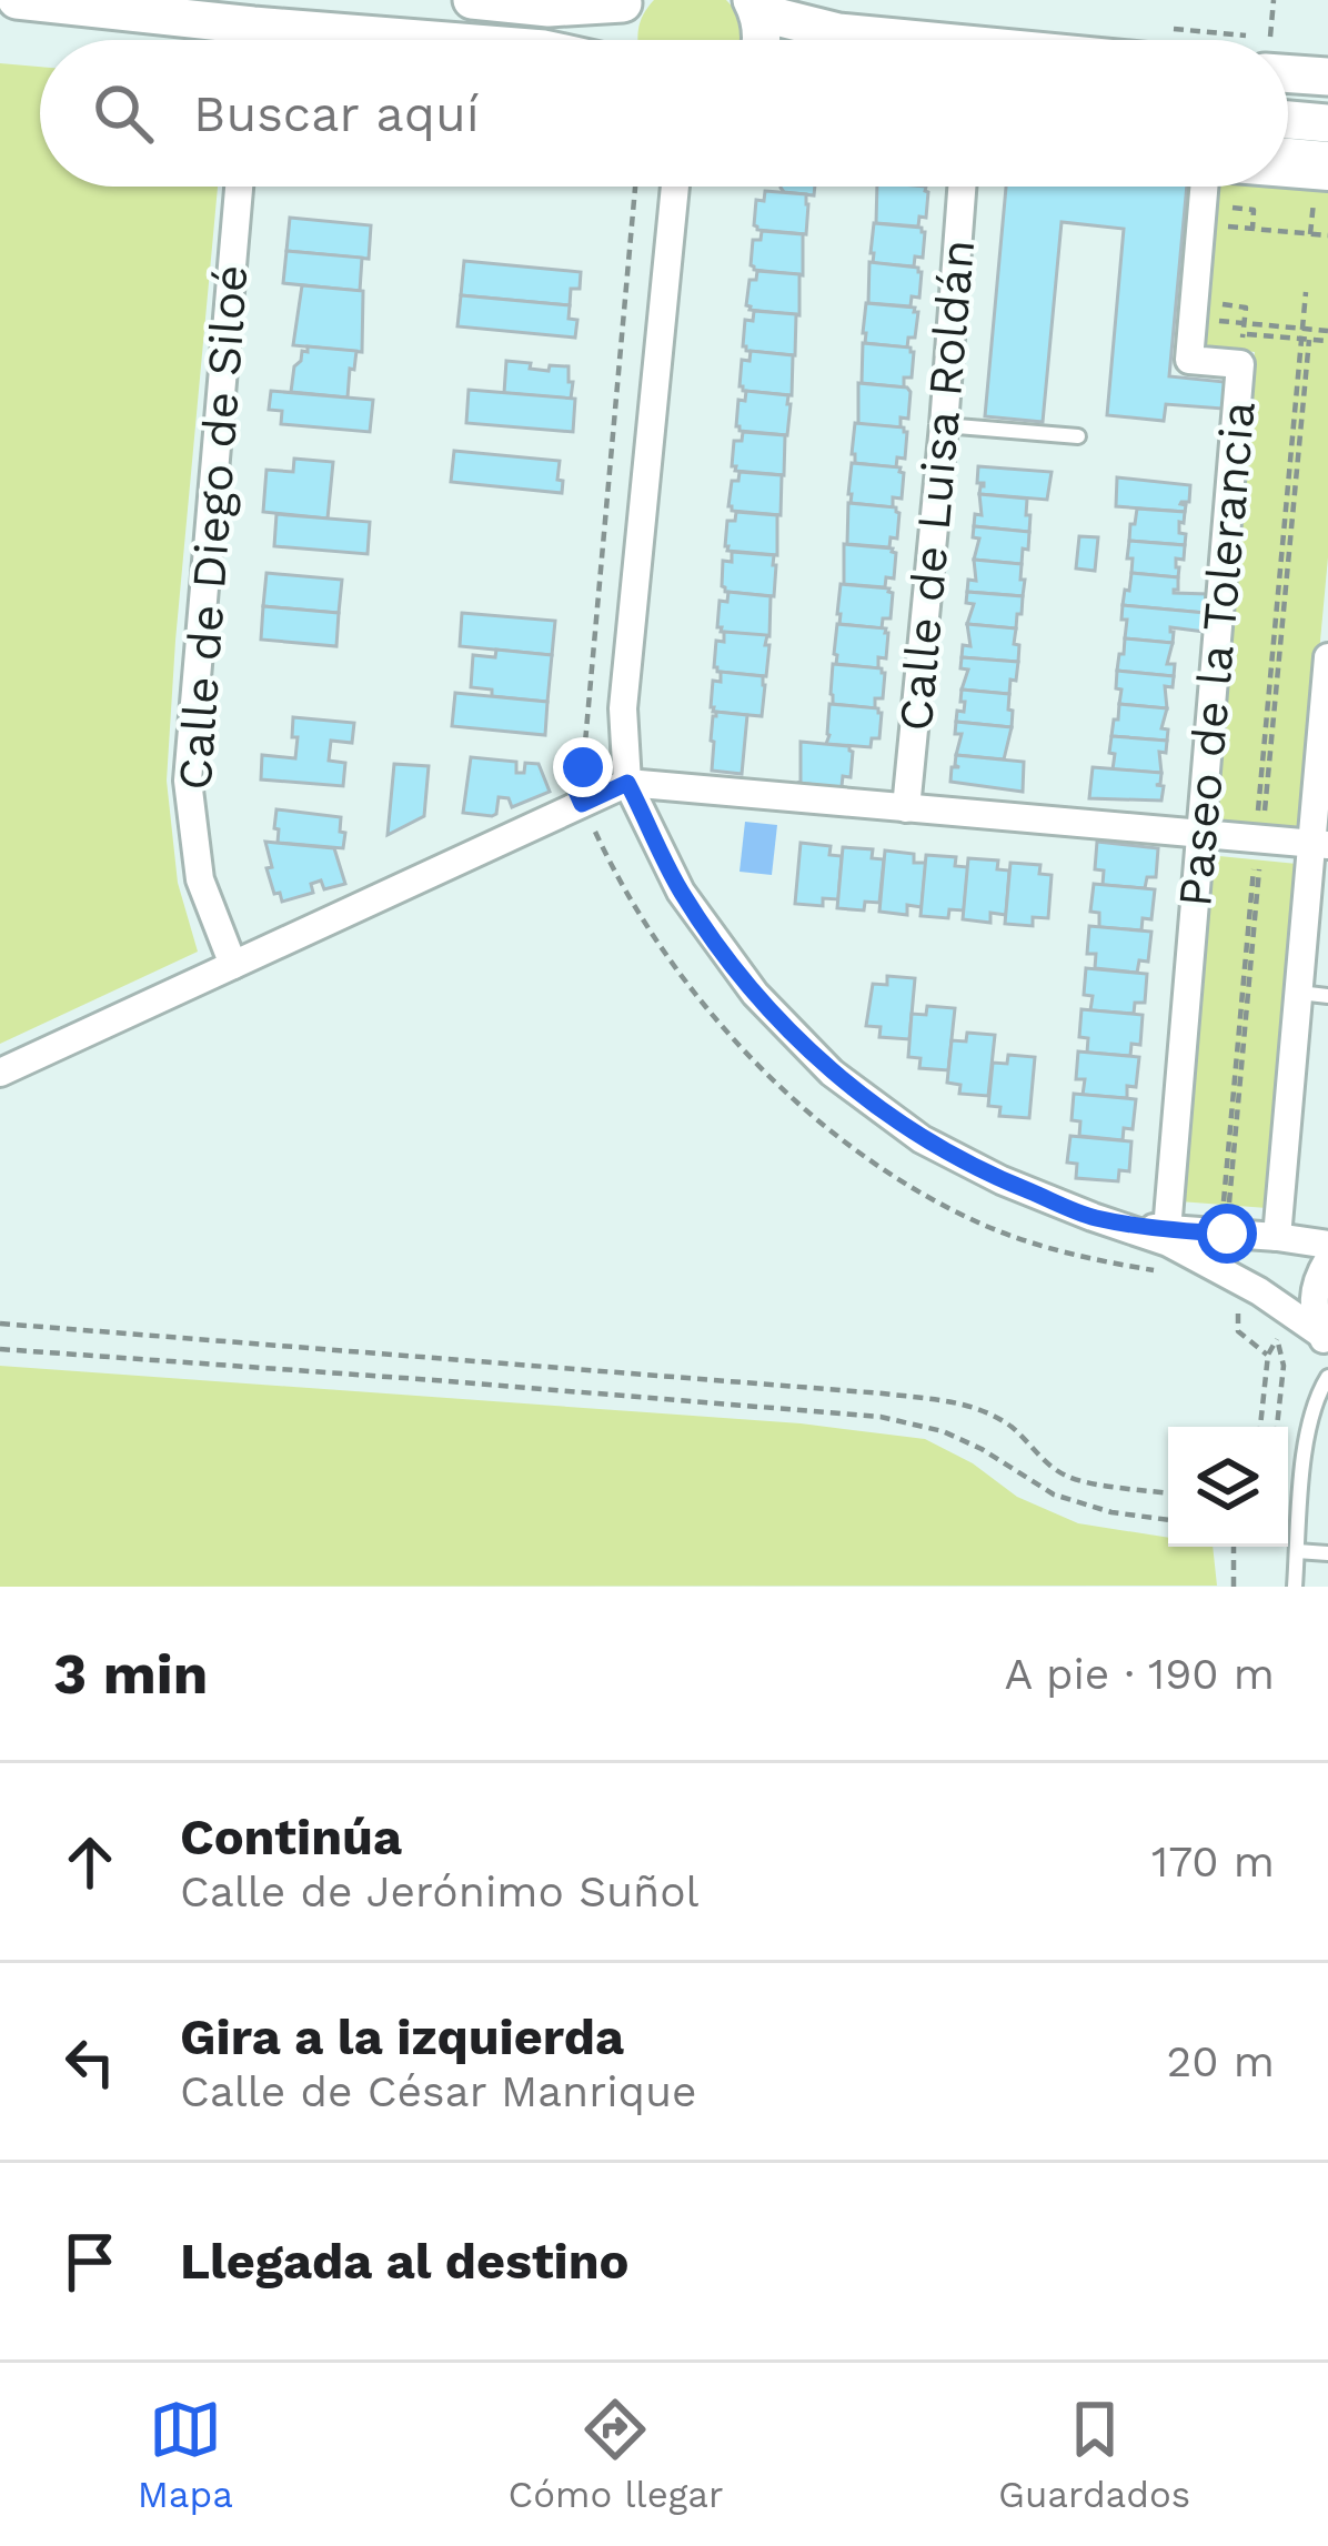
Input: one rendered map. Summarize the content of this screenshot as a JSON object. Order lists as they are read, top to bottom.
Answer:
{
  "streets": {
    "street": ["Calle de Luisa Roldán", "Calle de Diego de Siloé", "Paseo de la Tolerancia"]
  },
  "page": {
    "search": "Buscar aquí",
    "heading": ["3 min", "A pie · 190 m"],
    "list": [
      ["Continúa", "Calle de Jerónimo Suñol", "170 m"],
      ["Gira a la izquierda", "Calle de César Manrique", "20 m"],
      "Llegada al destino"
    ],
    "nav": ["Mapa", "Cómo llegar", "Guardados"]
  }
}
